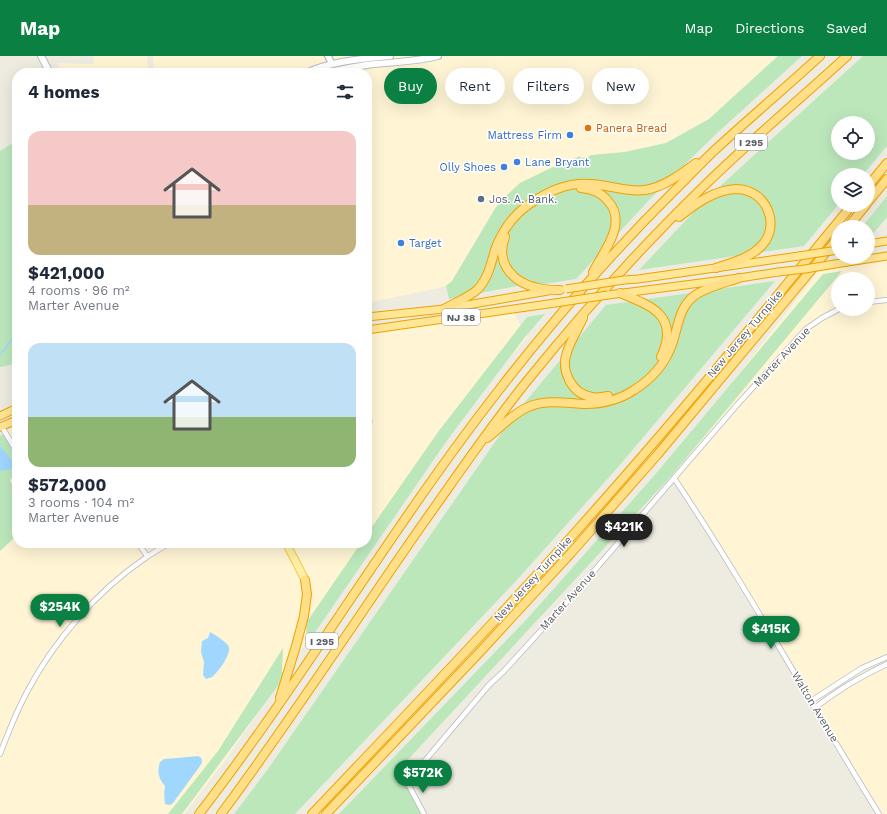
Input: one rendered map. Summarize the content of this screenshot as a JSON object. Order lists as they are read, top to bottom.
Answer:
{
  "streets": {
    "highway": ["I 295", "NJ 38", "New Jersey Turnpike"],
    "street": ["Marter Avenue", "Walton Avenue"]
  },
  "crossings": [
    ["Marter Avenue", "Walton Avenue"]
  ],
  "places": [
    "Panera Bread",
    "Mattress Firm",
    "Lane Bryant",
    "Olly Shoes",
    "Jos. A. Bank.",
    "Target"
  ],
  "page": {
    "header": "Map",
    "nav": ["Map", "Directions", "Saved"],
    "chip": [
      "Buy",
      "Rent",
      "Filters",
      "New"
    ],
    "heading": "4 homes",
    "map_buttons": ["+", "−"],
    "list": [
      {
        "name": "$421,000",
        "note": "4 rooms · 96 m² · Marter Avenue"
      },
      {
        "name": "$572,000",
        "note": "3 rooms · 104 m² · Marter Avenue"
      }
    ],
    "price": [
      "$421K",
      "$254K",
      "$415K",
      "$572K"
    ]
  }
}
